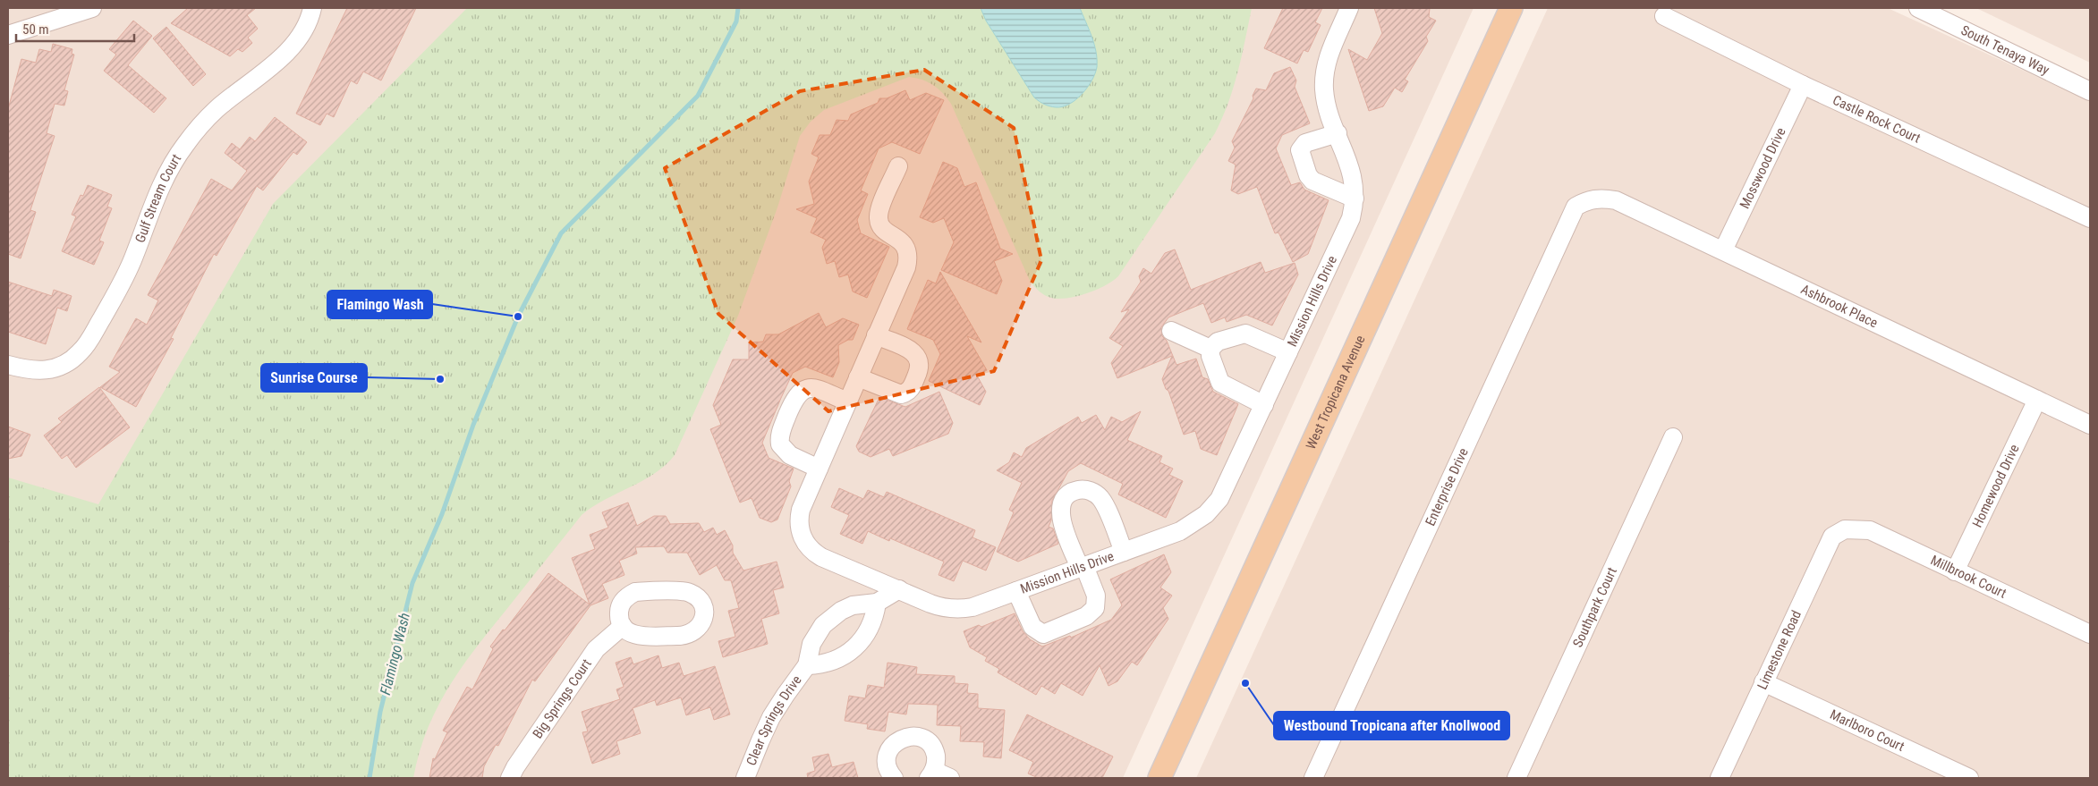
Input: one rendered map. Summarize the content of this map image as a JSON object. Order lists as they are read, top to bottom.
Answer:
{
  "streets": {
    "main road": ["West Tropicana Avenue"],
    "street": [
      "South Tenaya Way",
      "Castle Rock Court",
      "Mosswood Drive",
      "Gulf Stream Court",
      "Mission Hills Drive",
      "Ashbrook Place",
      "Homewood Drive",
      "Enterprise Drive",
      "Millbrook Court",
      "Southpark Court",
      "Limestone Road",
      "Big Springs Court",
      "Clear Springs Drive",
      "Marlboro Court"
    ]
  },
  "crossings": [
    ["Castle Rock Court", "Mosswood Drive"],
    ["Mosswood Drive", "Ashbrook Place"],
    ["Mission Hills Drive", "Clear Springs Drive"],
    ["Ashbrook Place", "Homewood Drive"],
    ["Ashbrook Place", "Enterprise Drive"],
    ["Homewood Drive", "Millbrook Court"],
    ["Millbrook Court", "Limestone Road"],
    ["Limestone Road", "Marlboro Court"]
  ],
  "water": ["Flamingo Wash"],
  "places": ["Flamingo Wash", "Sunrise Course", "Westbound Tropicana after Knollwood"],
  "scale_bar": "50 m"
}
